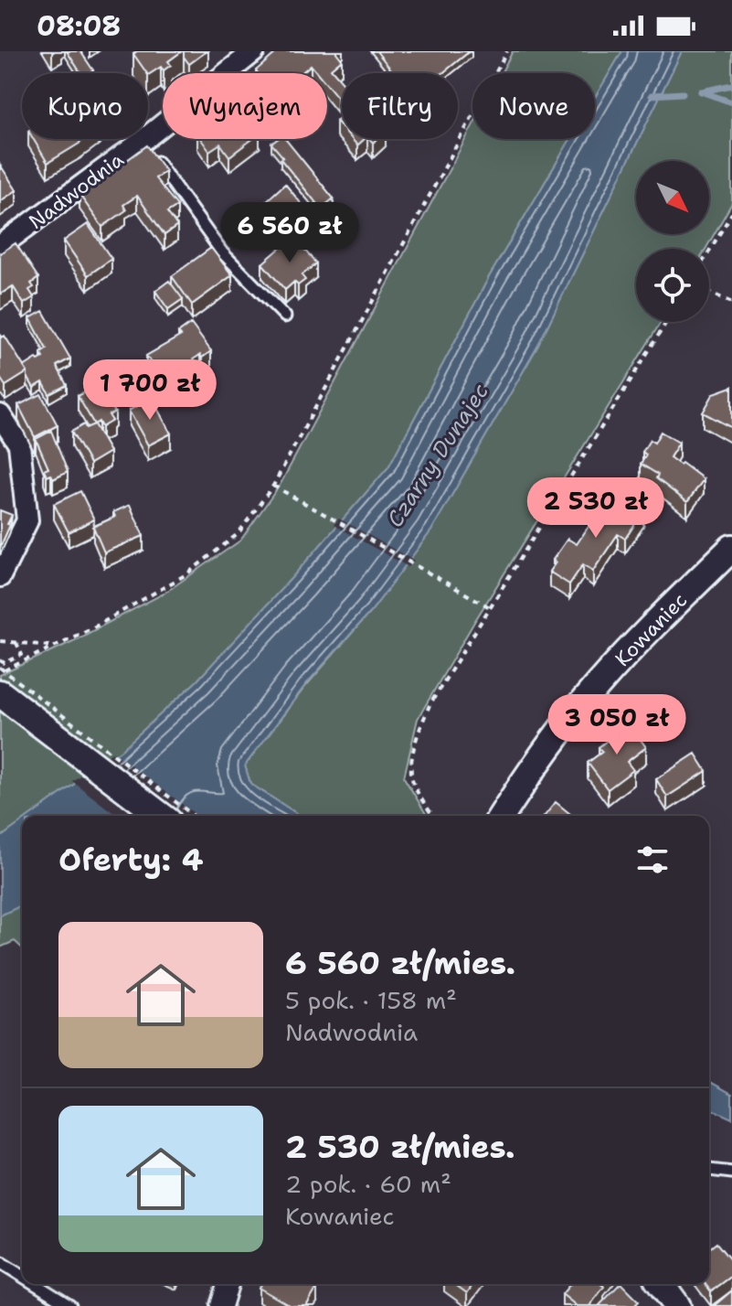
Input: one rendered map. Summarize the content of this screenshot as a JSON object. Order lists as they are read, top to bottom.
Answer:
{
  "streets": {
    "street": ["Nadwodnia", "Kowaniec"]
  },
  "water": ["Czarny Dunajec"],
  "north": "bottom right",
  "page": {
    "status": "08:08",
    "chip": [
      "Kupno",
      "Wynajem",
      "Filtry",
      "Nowe"
    ],
    "price": [
      "6 560 zł",
      "1 700 zł",
      "2 530 zł",
      "3 050 zł"
    ],
    "heading": "Oferty: 4",
    "list": [
      {
        "name": "6 560 zł/mies.",
        "note": "5 pok. · 158 m² · Nadwodnia"
      },
      {
        "name": "2 530 zł/mies.",
        "note": "2 pok. · 60 m² · Kowaniec"
      }
    ]
  }
}
